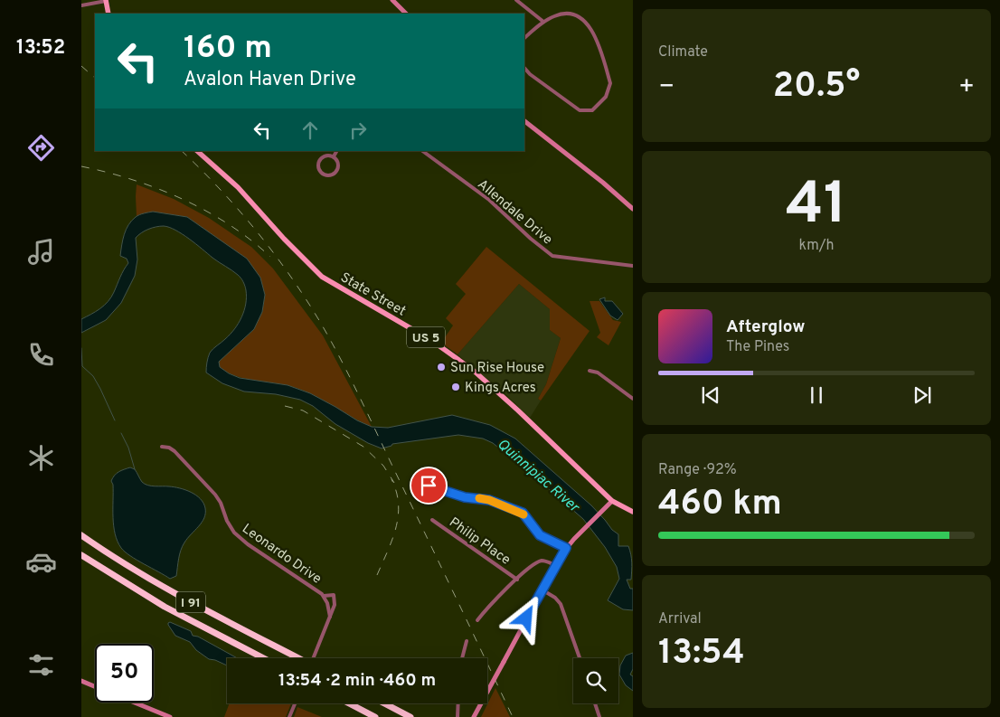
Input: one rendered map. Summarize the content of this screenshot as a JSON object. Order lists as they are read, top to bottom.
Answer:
{
  "streets": {
    "highway": ["I 91"],
    "main road": ["State Street", "US 5"],
    "street": ["Allendale Drive", "Philip Place", "Leonardo Drive"]
  },
  "water": ["Quinnipiac River"],
  "places": ["Sun Rise House", "Kings Acres"],
  "page": {
    "tabs": "13:52",
    "tile": [
      "Climate",
      ["41", "km/h"],
      ["Range · 92%", "460 km"],
      ["Arrival", "13:54"]
    ],
    "turn": ["160 m", "Avalon Haven Drive"],
    "heat": ["−", "20.5°", "+"],
    "song": ["Afterglow", "The Pines"],
    "limit": "50",
    "trip": "13:54 · 2 min · 460 m"
  }
}
